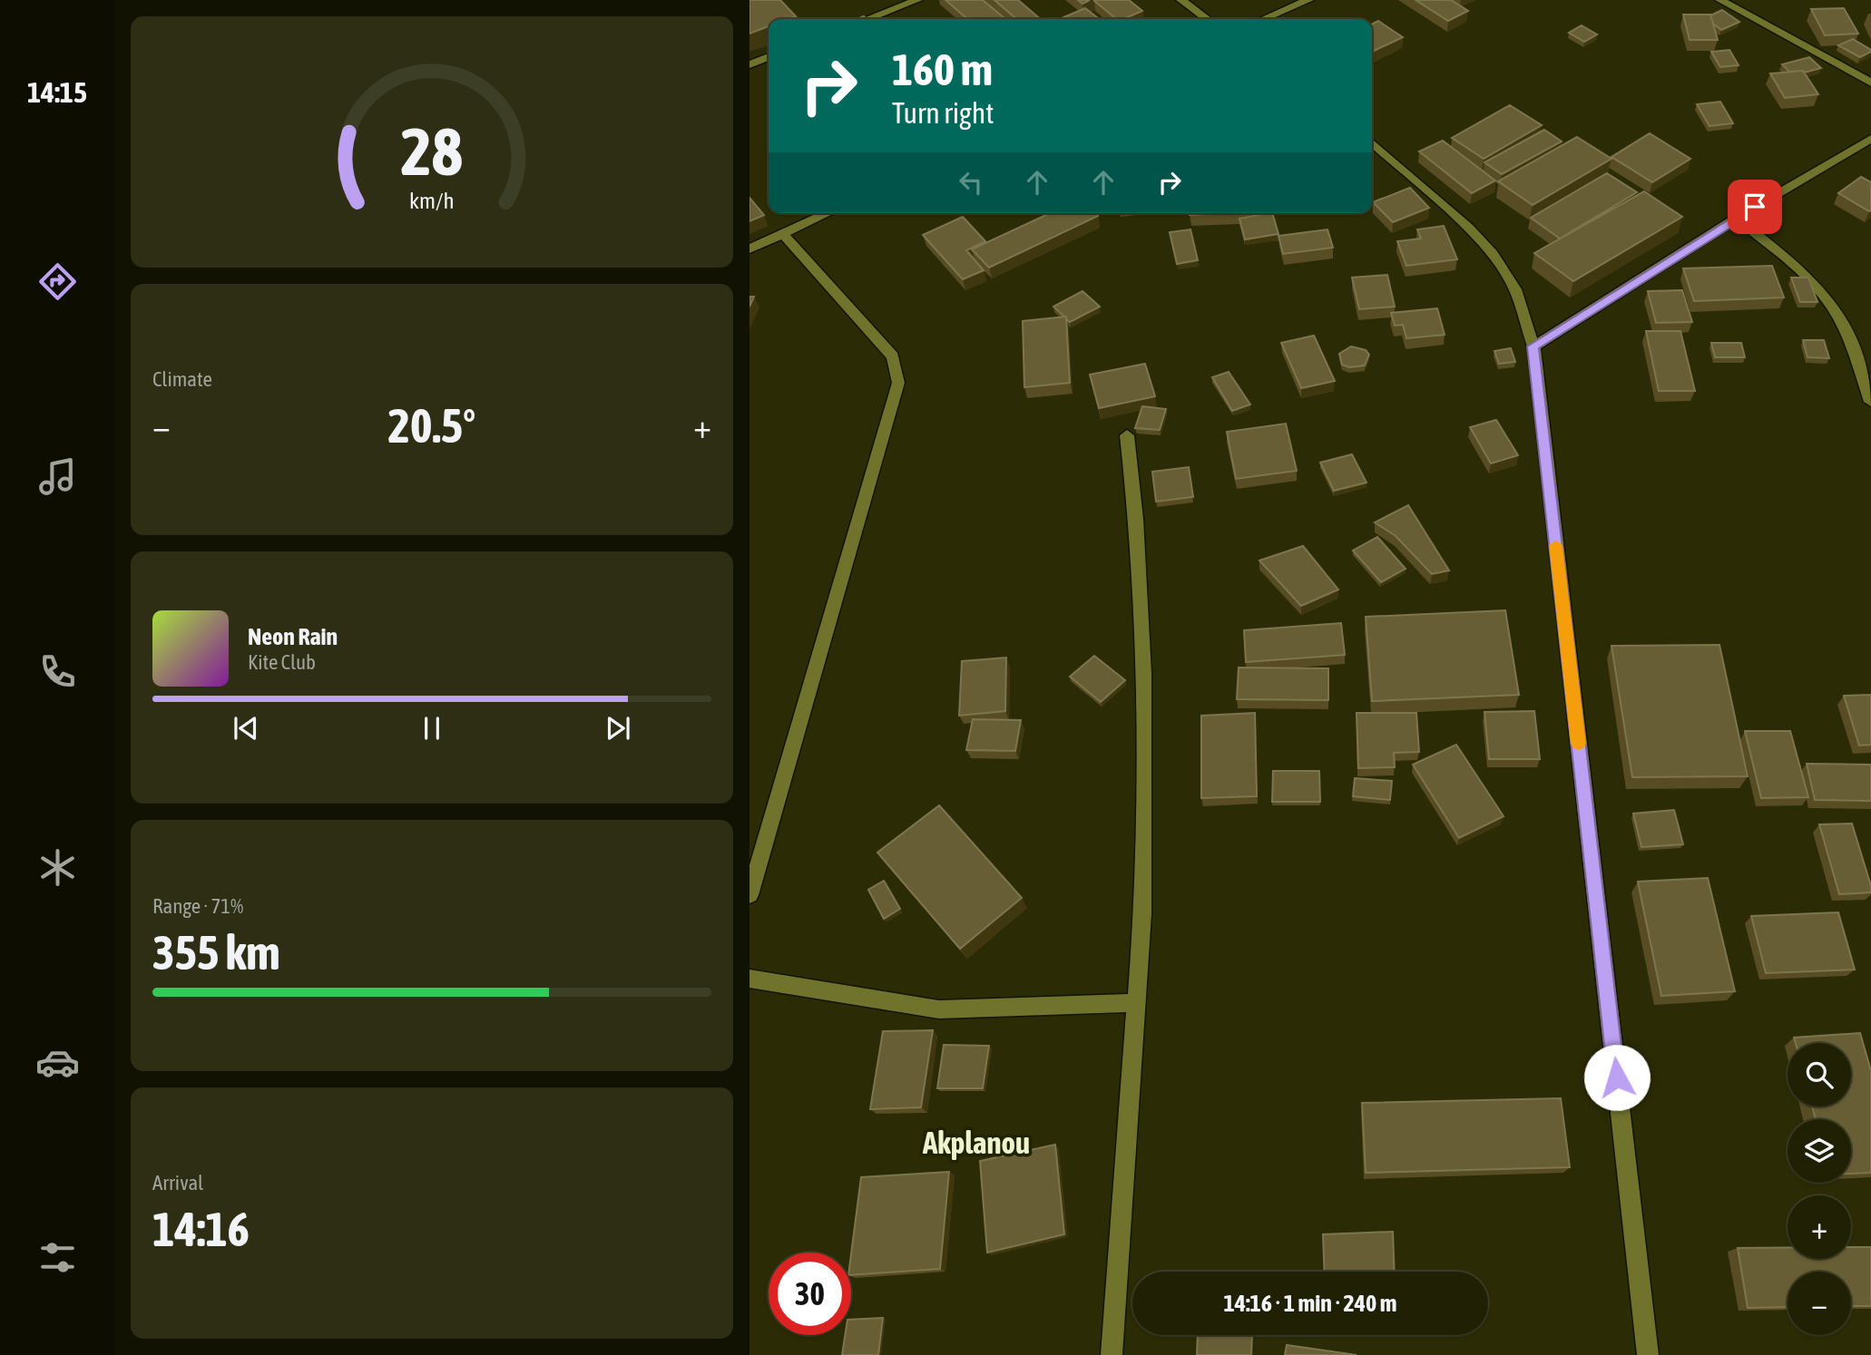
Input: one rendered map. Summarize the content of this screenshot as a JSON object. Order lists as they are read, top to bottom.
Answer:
{
  "districts": ["Akplanou"],
  "page": {
    "tabs": "14:15",
    "turn": ["160 m", "Turn right"],
    "tile": [
      "Climate",
      ["Range · 71%", "355 km"],
      ["Arrival", "14:16"]
    ],
    "heat": ["−", "20.5°", "+"],
    "song": ["Neon Rain", "Kite Club"],
    "map_buttons": ["+", "−"],
    "limit": "30",
    "trip": "14:16 · 1 min · 240 m",
    "gauge": ["28", "km/h"]
  }
}
